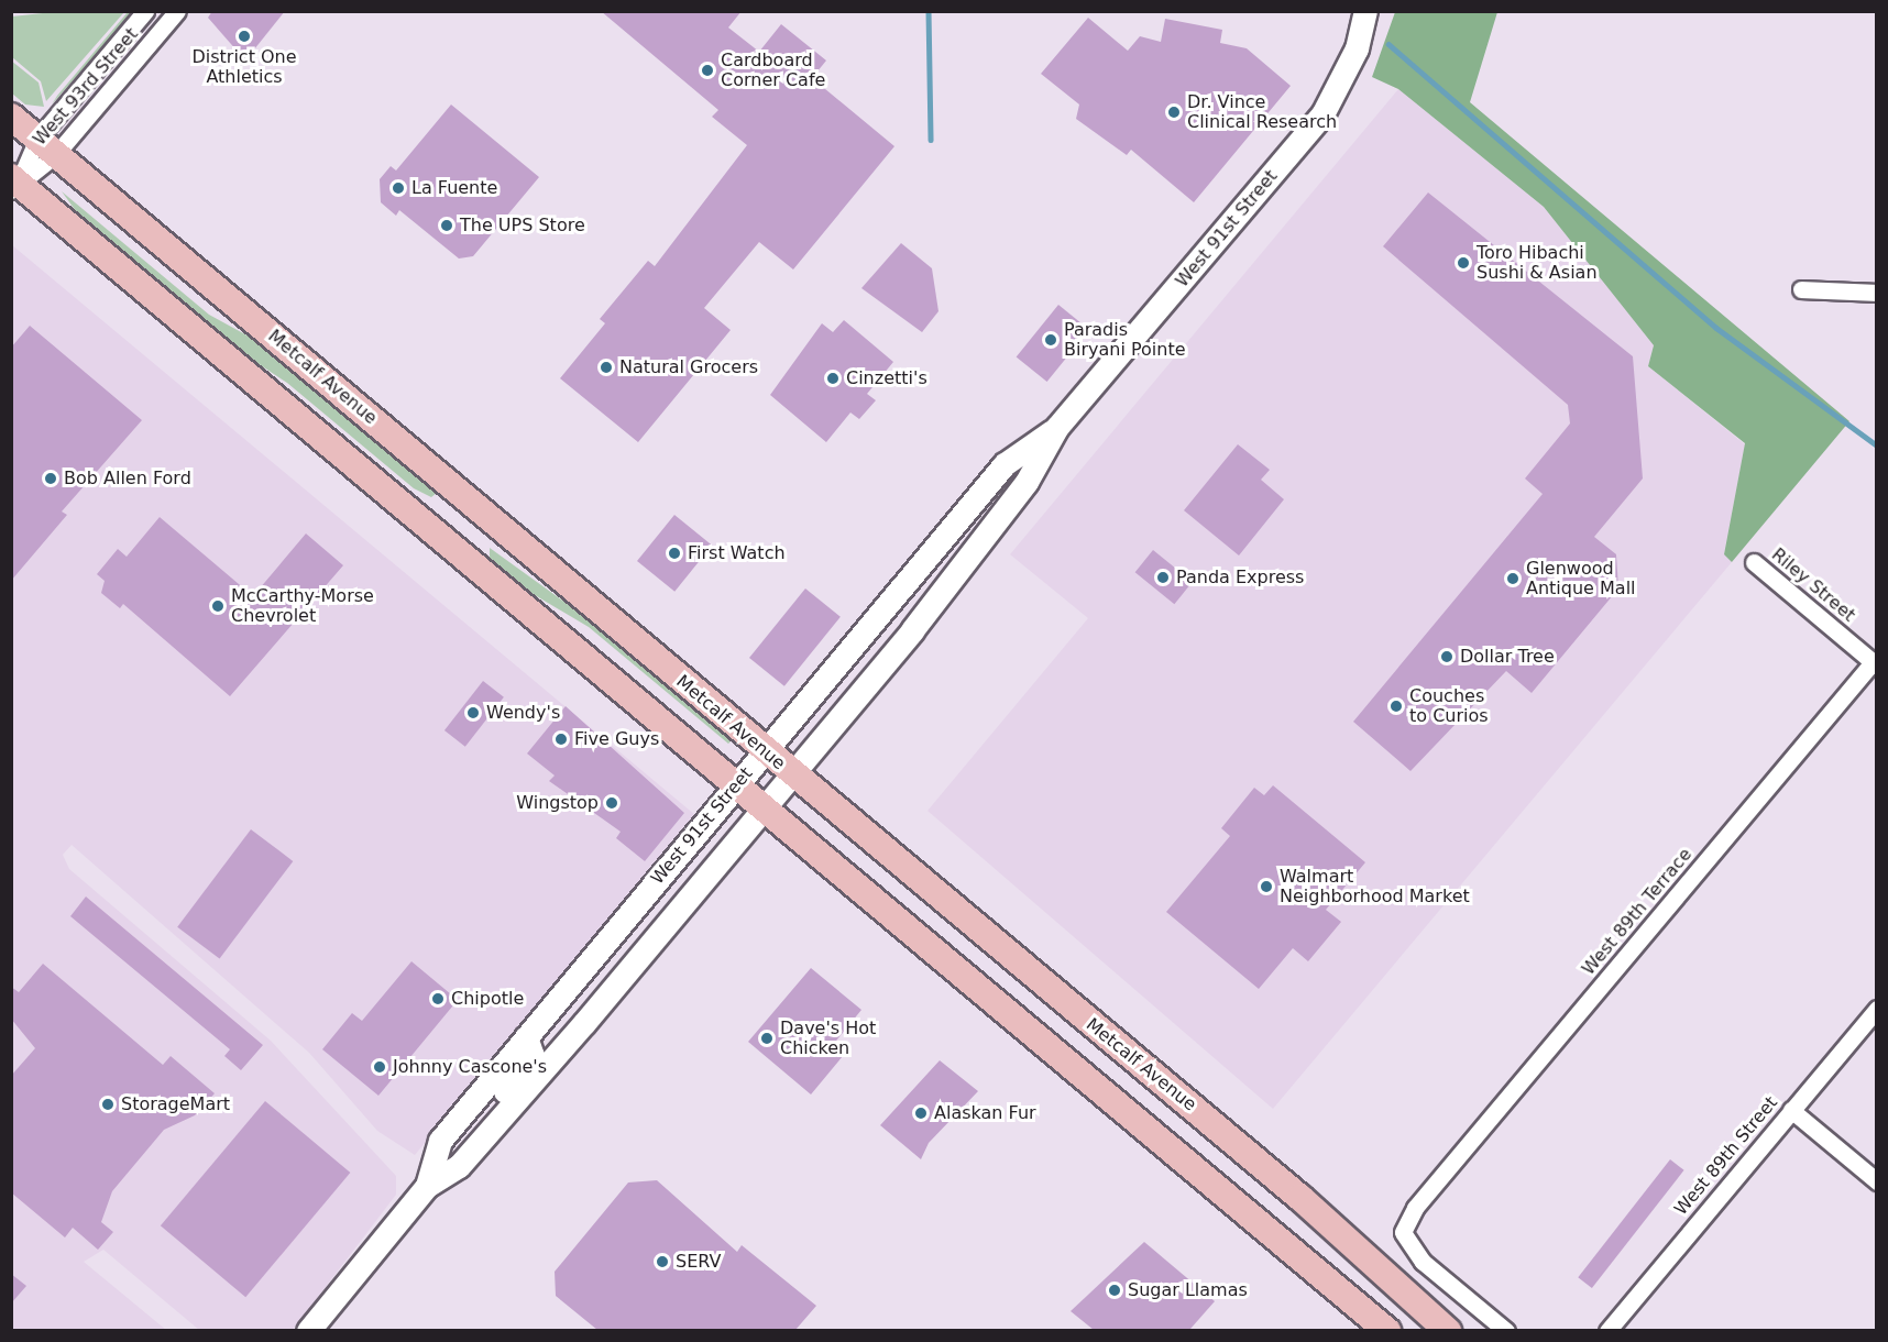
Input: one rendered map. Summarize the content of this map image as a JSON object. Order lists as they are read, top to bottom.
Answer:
{
  "streets": {
    "main road": ["Metcalf Avenue"],
    "street": [
      "West 93rd Street",
      "West 91st Street",
      "Riley Street",
      "West 89th Terrace",
      "West 89th Street"
    ]
  },
  "crossings": [
    ["West 93rd Street", "Metcalf Avenue"],
    ["West 91st Street", "Metcalf Avenue"],
    ["Riley Street", "West 89th Terrace"]
  ],
  "places": [
    "District One Athletics",
    "Cardboard Corner Cafe",
    "Dr. Vince Clinical Research",
    "La Fuente",
    "The UPS Store",
    "Toro Hibachi Sushi & Asian",
    "Paradis Biryani Pointe",
    "Natural Grocers",
    "Cinzetti's",
    "Bob Allen Ford",
    "First Watch",
    "Panda Express",
    "Glenwood Antique Mall",
    "McCarthy-Morse Chevrolet",
    "Dollar Tree",
    "Couches to Curios",
    "Wendy's",
    "Five Guys",
    "Wingstop",
    "Walmart Neighborhood Market",
    "Chipotle",
    "Dave's Hot Chicken",
    "Johnny Cascone's",
    "StorageMart",
    "Alaskan Fur",
    "SERV",
    "Sugar Llamas"
  ]
}
